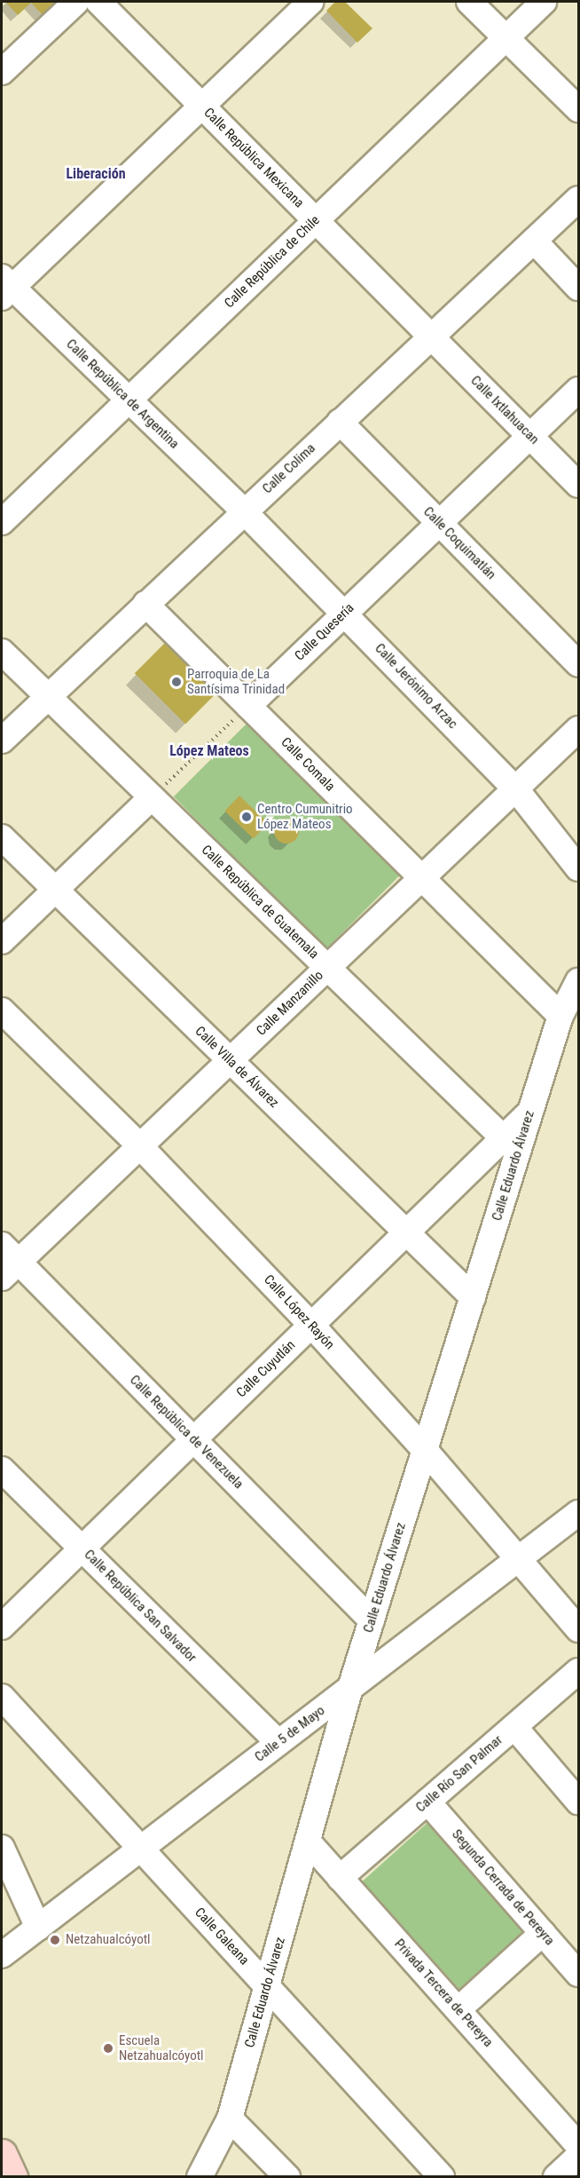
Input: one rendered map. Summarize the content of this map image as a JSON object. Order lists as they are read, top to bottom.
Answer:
{
  "streets": {
    "street": [
      "Calle República Mexicana",
      "Calle República de Chile",
      "Calle República de Argentina",
      "Calle Ixtlahuacan",
      "Calle Colima",
      "Calle Coquimatlán",
      "Calle Quesería",
      "Calle Jerónimo Arzac",
      "Calle Comala",
      "Calle República de Guatemala",
      "Calle Manzanillo",
      "Calle Villa de Álvarez",
      "Calle Eduardo Álvarez",
      "Calle López Rayón",
      "Calle Cuyutlán",
      "Calle República de Venezuela",
      "Calle República San Salvador",
      "Calle 5 de Mayo",
      "Calle Río San Palmar",
      "Segunda Cerrada de Pereyra",
      "Calle Galeana",
      "Privada Tercera de Pereyra"
    ]
  },
  "crossings": [
    ["Calle República Mexicana", "Calle República de Chile"],
    ["Calle República Mexicana", "Calle Ixtlahuacan"],
    ["Calle República Mexicana", "Calle Colima"],
    ["Calle República de Chile", "Calle República de Argentina"],
    ["Calle República de Argentina", "Calle Colima"],
    ["Calle República de Argentina", "Calle Jerónimo Arzac"],
    ["Calle Ixtlahuacan", "Calle Colima"],
    ["Calle Ixtlahuacan", "Calle Quesería"],
    ["Calle Colima", "Calle Coquimatlán"],
    ["Calle Colima", "Calle Jerónimo Arzac"],
    ["Calle Colima", "Calle Comala"],
    ["Calle Colima", "Calle República de Guatemala"],
    ["Calle Coquimatlán", "Calle Quesería"],
    ["Calle Quesería", "Calle Jerónimo Arzac"],
    ["Calle Quesería", "Calle Comala"],
    ["Calle Jerónimo Arzac", "Calle Manzanillo"],
    ["Calle Comala", "Calle Manzanillo"],
    ["Calle Comala", "Calle Eduardo Álvarez"],
    ["Calle República de Guatemala", "Calle Manzanillo"],
    ["Calle República de Guatemala", "Calle Eduardo Álvarez"],
    ["Calle República de Guatemala", "Calle Cuyutlán"],
    ["Calle Manzanillo", "Calle Villa de Álvarez"],
    ["Calle Manzanillo", "Calle López Rayón"],
    ["Calle Manzanillo", "Calle República de Venezuela"],
    ["Calle Villa de Álvarez", "Calle Eduardo Álvarez"],
    ["Calle Villa de Álvarez", "Calle Cuyutlán"],
    ["Calle Eduardo Álvarez", "Calle López Rayón"],
    ["Calle Eduardo Álvarez", "Calle Cuyutlán"],
    ["Calle Eduardo Álvarez", "Calle República de Venezuela"],
    ["Calle Eduardo Álvarez", "Calle 5 de Mayo"],
    ["Calle Eduardo Álvarez", "Calle Galeana"],
    ["Calle Eduardo Álvarez", "Privada Tercera de Pereyra"],
    ["Calle López Rayón", "Calle Cuyutlán"],
    ["Calle López Rayón", "Calle 5 de Mayo"],
    ["Calle Cuyutlán", "Calle República de Venezuela"],
    ["Calle Cuyutlán", "Calle República San Salvador"],
    ["Calle República San Salvador", "Calle 5 de Mayo"],
    ["Calle 5 de Mayo", "Calle Galeana"],
    ["Calle Río San Palmar", "Segunda Cerrada de Pereyra"],
    ["Calle Río San Palmar", "Privada Tercera de Pereyra"]
  ],
  "districts": ["Liberación", "López Mateos"],
  "places": [
    "Parroquia de La Santísima Trinidad",
    "Centro Cumunitrio López Mateos",
    "Netzahualcóyotl",
    "Escuela Netzahualcóyotl"
  ]
}
